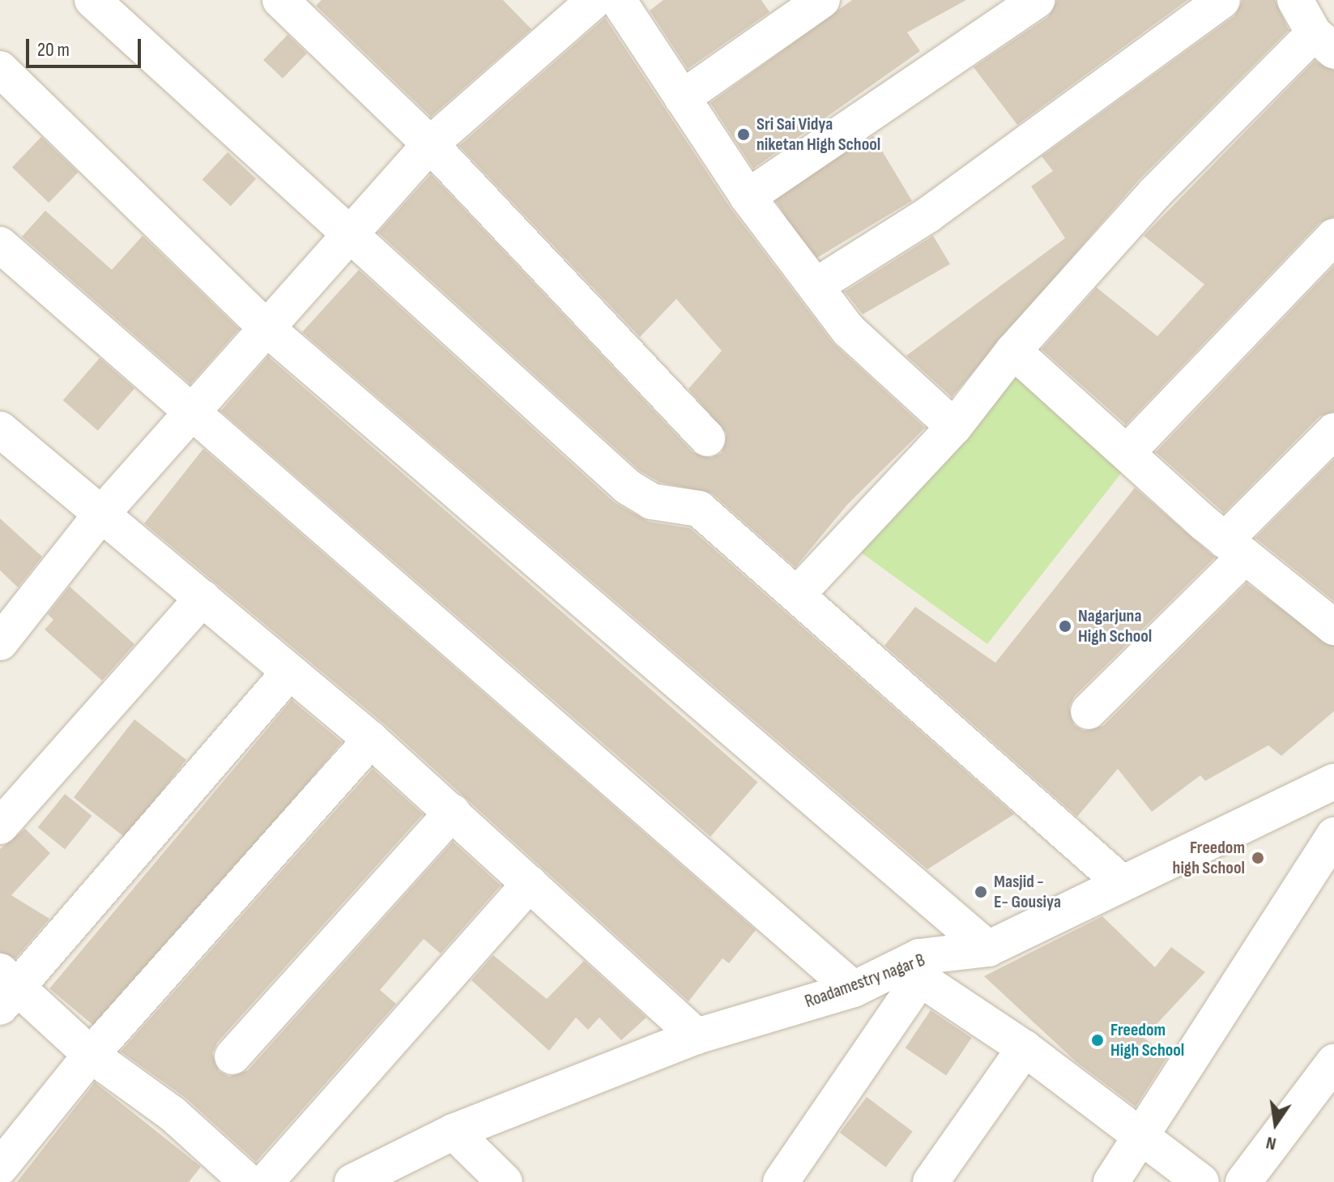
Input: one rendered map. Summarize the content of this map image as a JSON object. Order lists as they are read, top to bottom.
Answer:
{
  "streets": {
    "street": ["Roadamestry nagar B"]
  },
  "places": [
    "Sri Sai Vidya niketan High School",
    "Nagarjuna High School",
    "Freedom high School",
    "Masjid - E- Gousiya",
    "Freedom High School"
  ],
  "scale_bar": "20 m",
  "north": "bottom"
}
